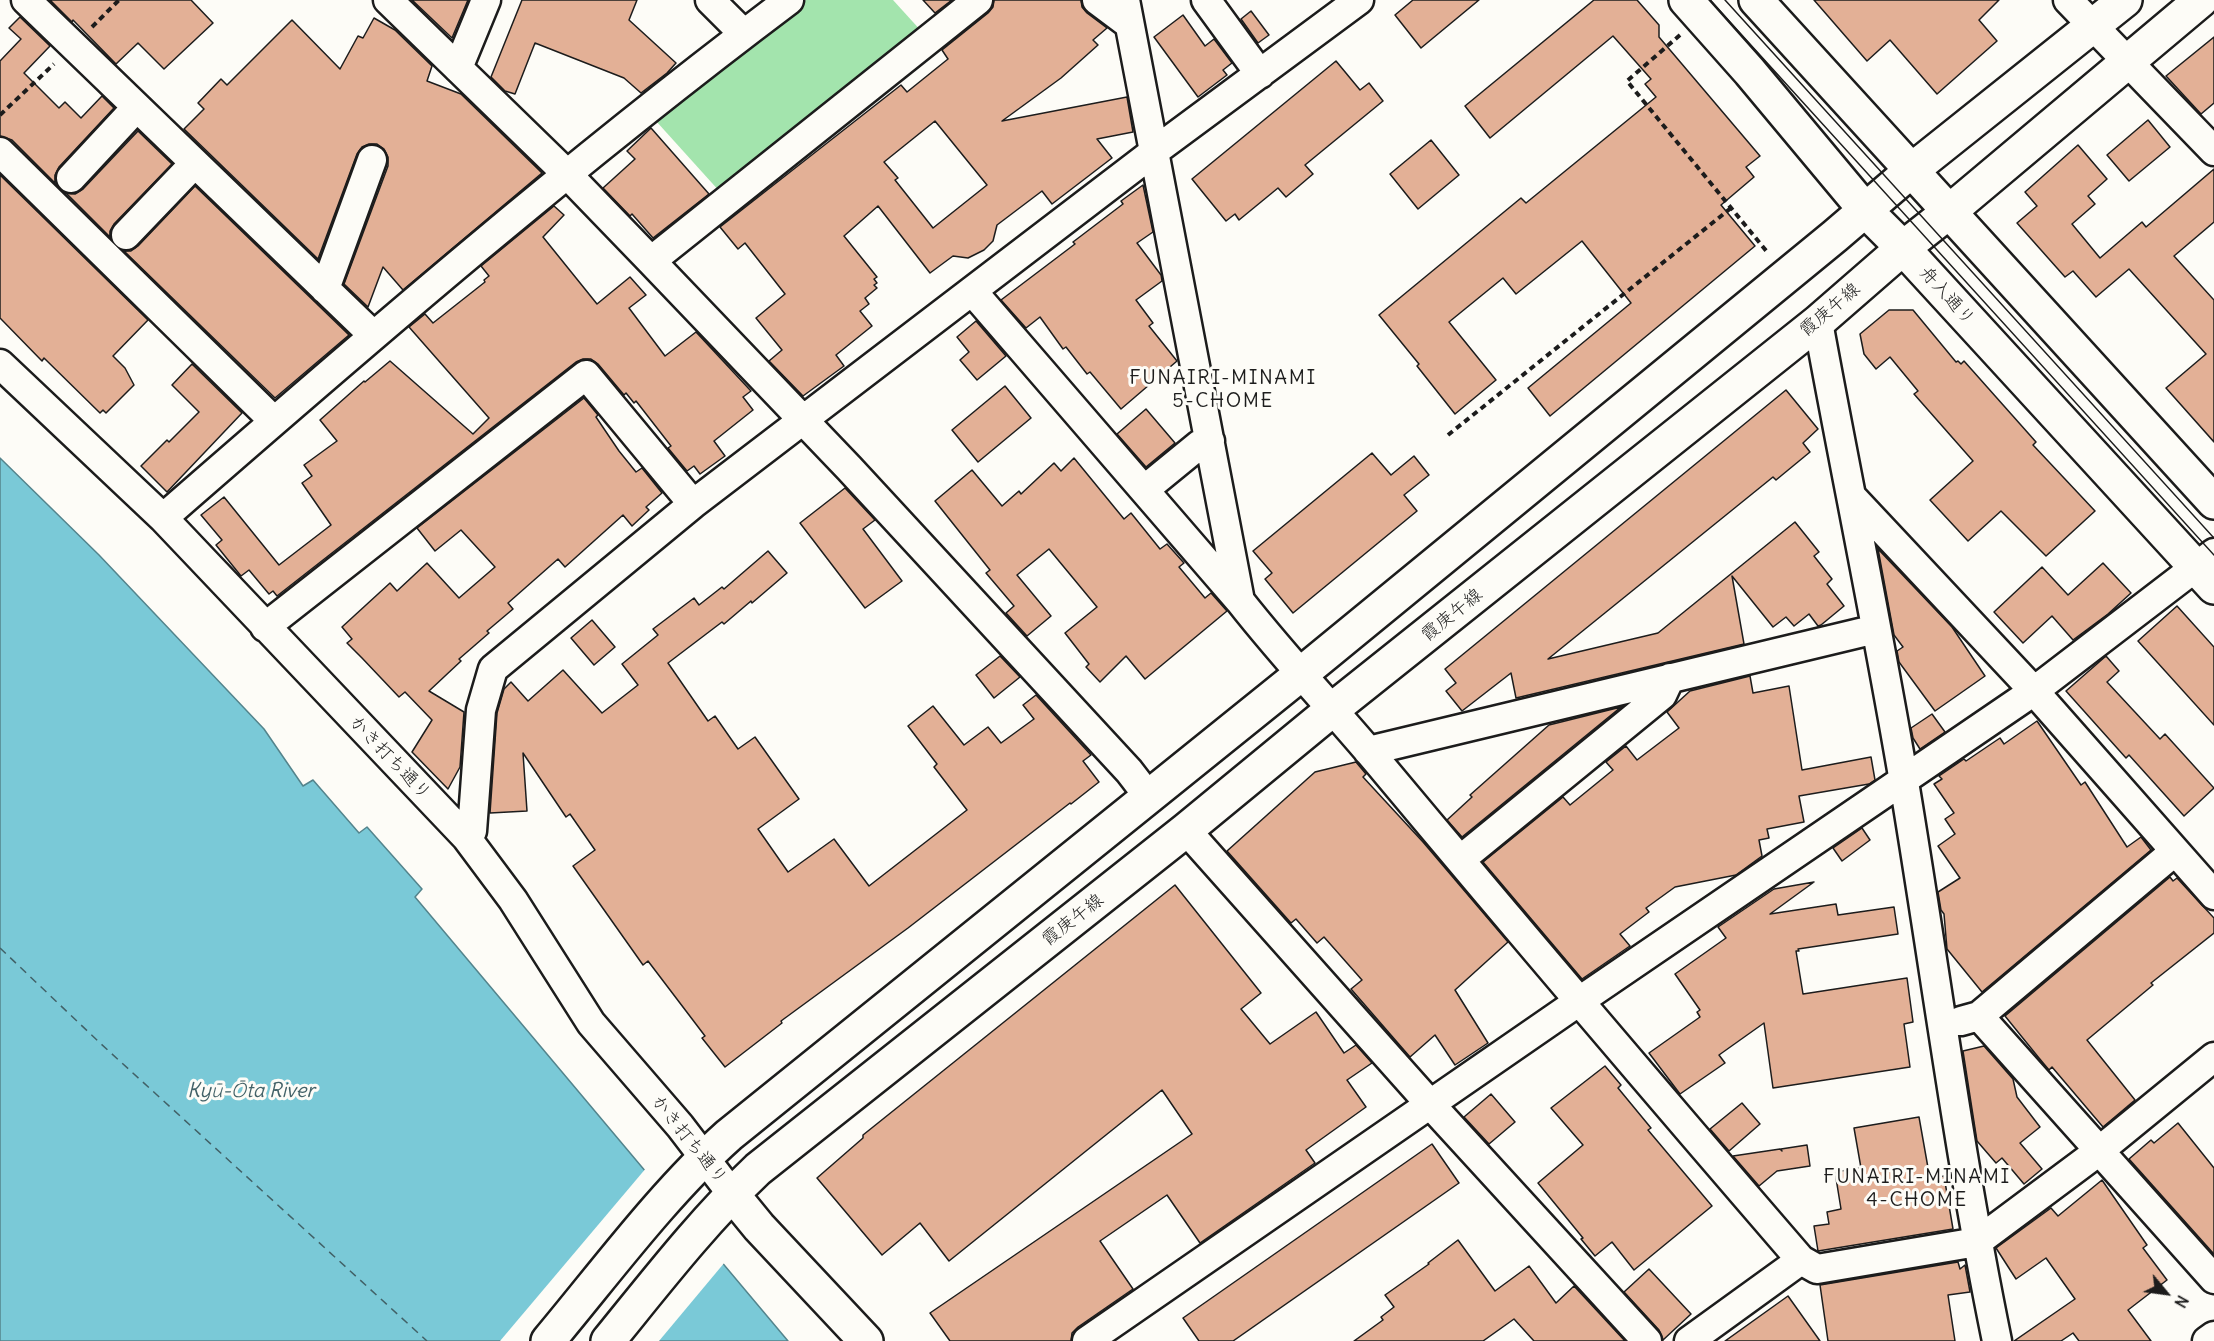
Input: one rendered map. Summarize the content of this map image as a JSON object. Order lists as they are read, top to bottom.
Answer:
{
  "streets": {
    "street": ["舟入通り", "霞庚午線", "かき打ち通り"]
  },
  "crossings": [
    ["舟入通り", "霞庚午線"],
    ["霞庚午線", "かき打ち通り"]
  ],
  "districts": ["FUNAIRI-MINAMI 5-CHOME", "FUNAIRI-MINAMI 4-CHOME"],
  "water": ["Kyū-Ōta River"],
  "north": "bottom right"
}
